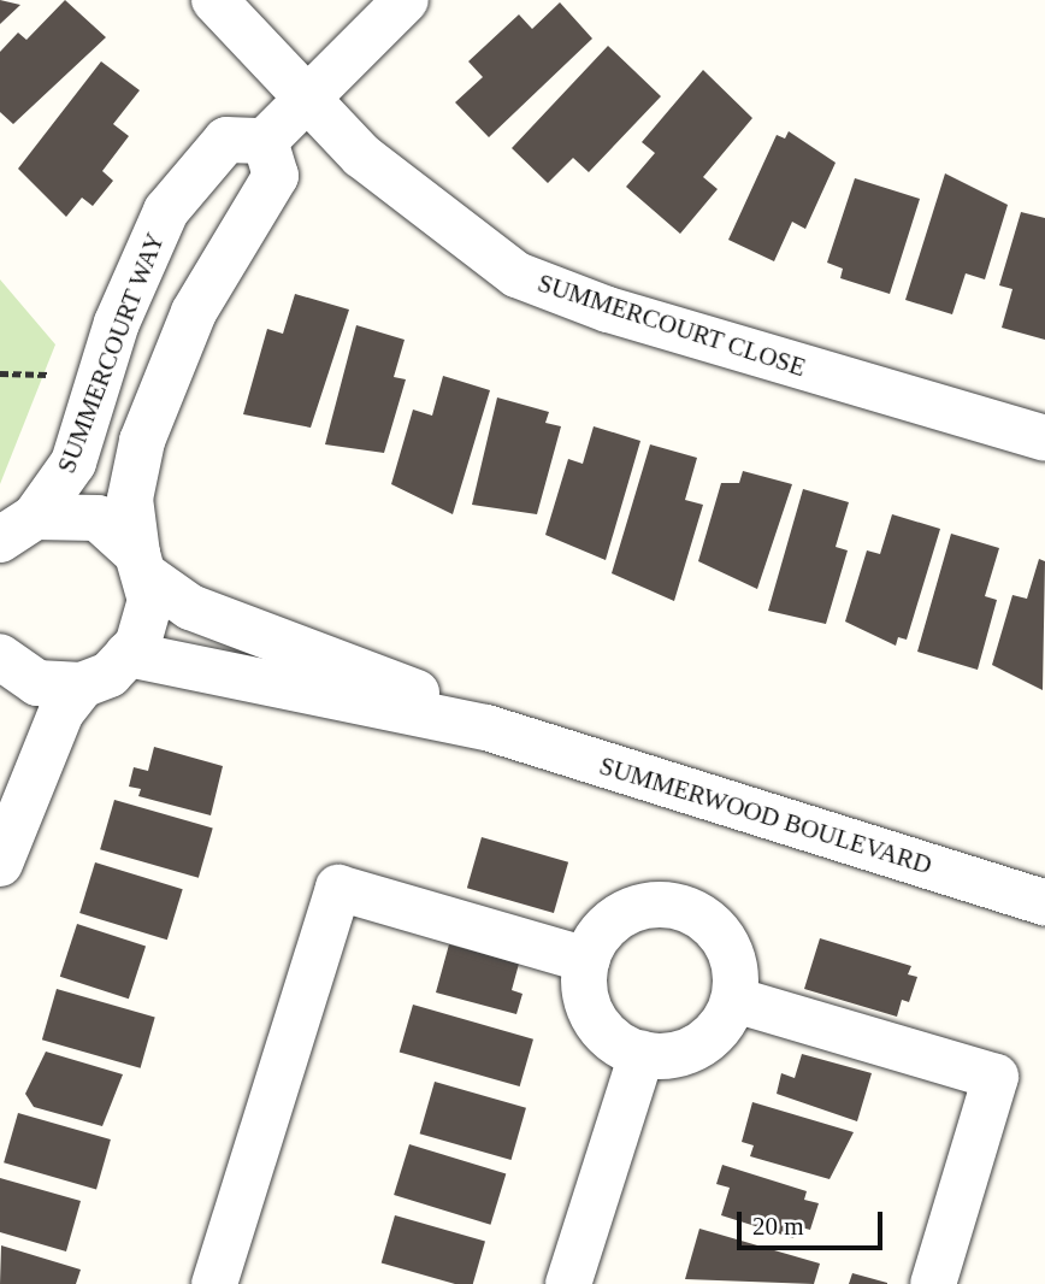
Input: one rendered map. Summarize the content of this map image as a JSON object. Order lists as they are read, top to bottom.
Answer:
{
  "streets": {
    "street": ["SUMMERCOURT CLOSE", "SUMMERCOURT WAY", "SUMMERWOOD BOULEVARD"]
  },
  "crossings": [
    ["SUMMERCOURT WAY", "SUMMERWOOD BOULEVARD"]
  ],
  "scale_bar": "20 m"
}
